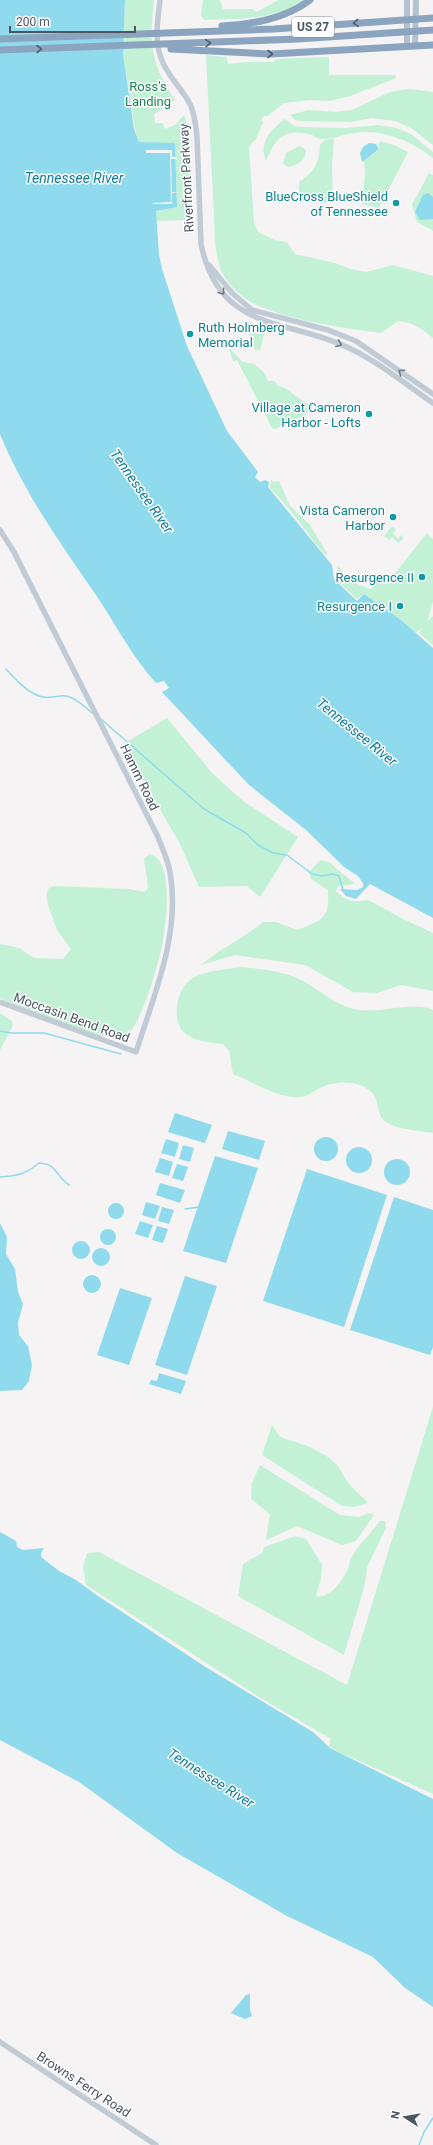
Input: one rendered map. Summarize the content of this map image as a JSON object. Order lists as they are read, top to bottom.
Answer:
{
  "streets": {
    "highway": ["US 27"],
    "main road": [
      "Riverfront Parkway",
      "Hamm Road",
      "Moccasin Bend Road",
      "Browns Ferry Road"
    ]
  },
  "crossings": [
    ["Hamm Road", "Moccasin Bend Road"]
  ],
  "water": ["Tennessee River"],
  "parks": ["Ross's Landing"],
  "places": [
    "BlueCross BlueShield of Tennessee",
    "Ruth Holmberg Memorial",
    "Village at Cameron Harbor - Lofts",
    "Vista Cameron Harbor",
    "Resurgence II",
    "Resurgence I"
  ],
  "scale_bar": "200 m",
  "north": "left"
}
